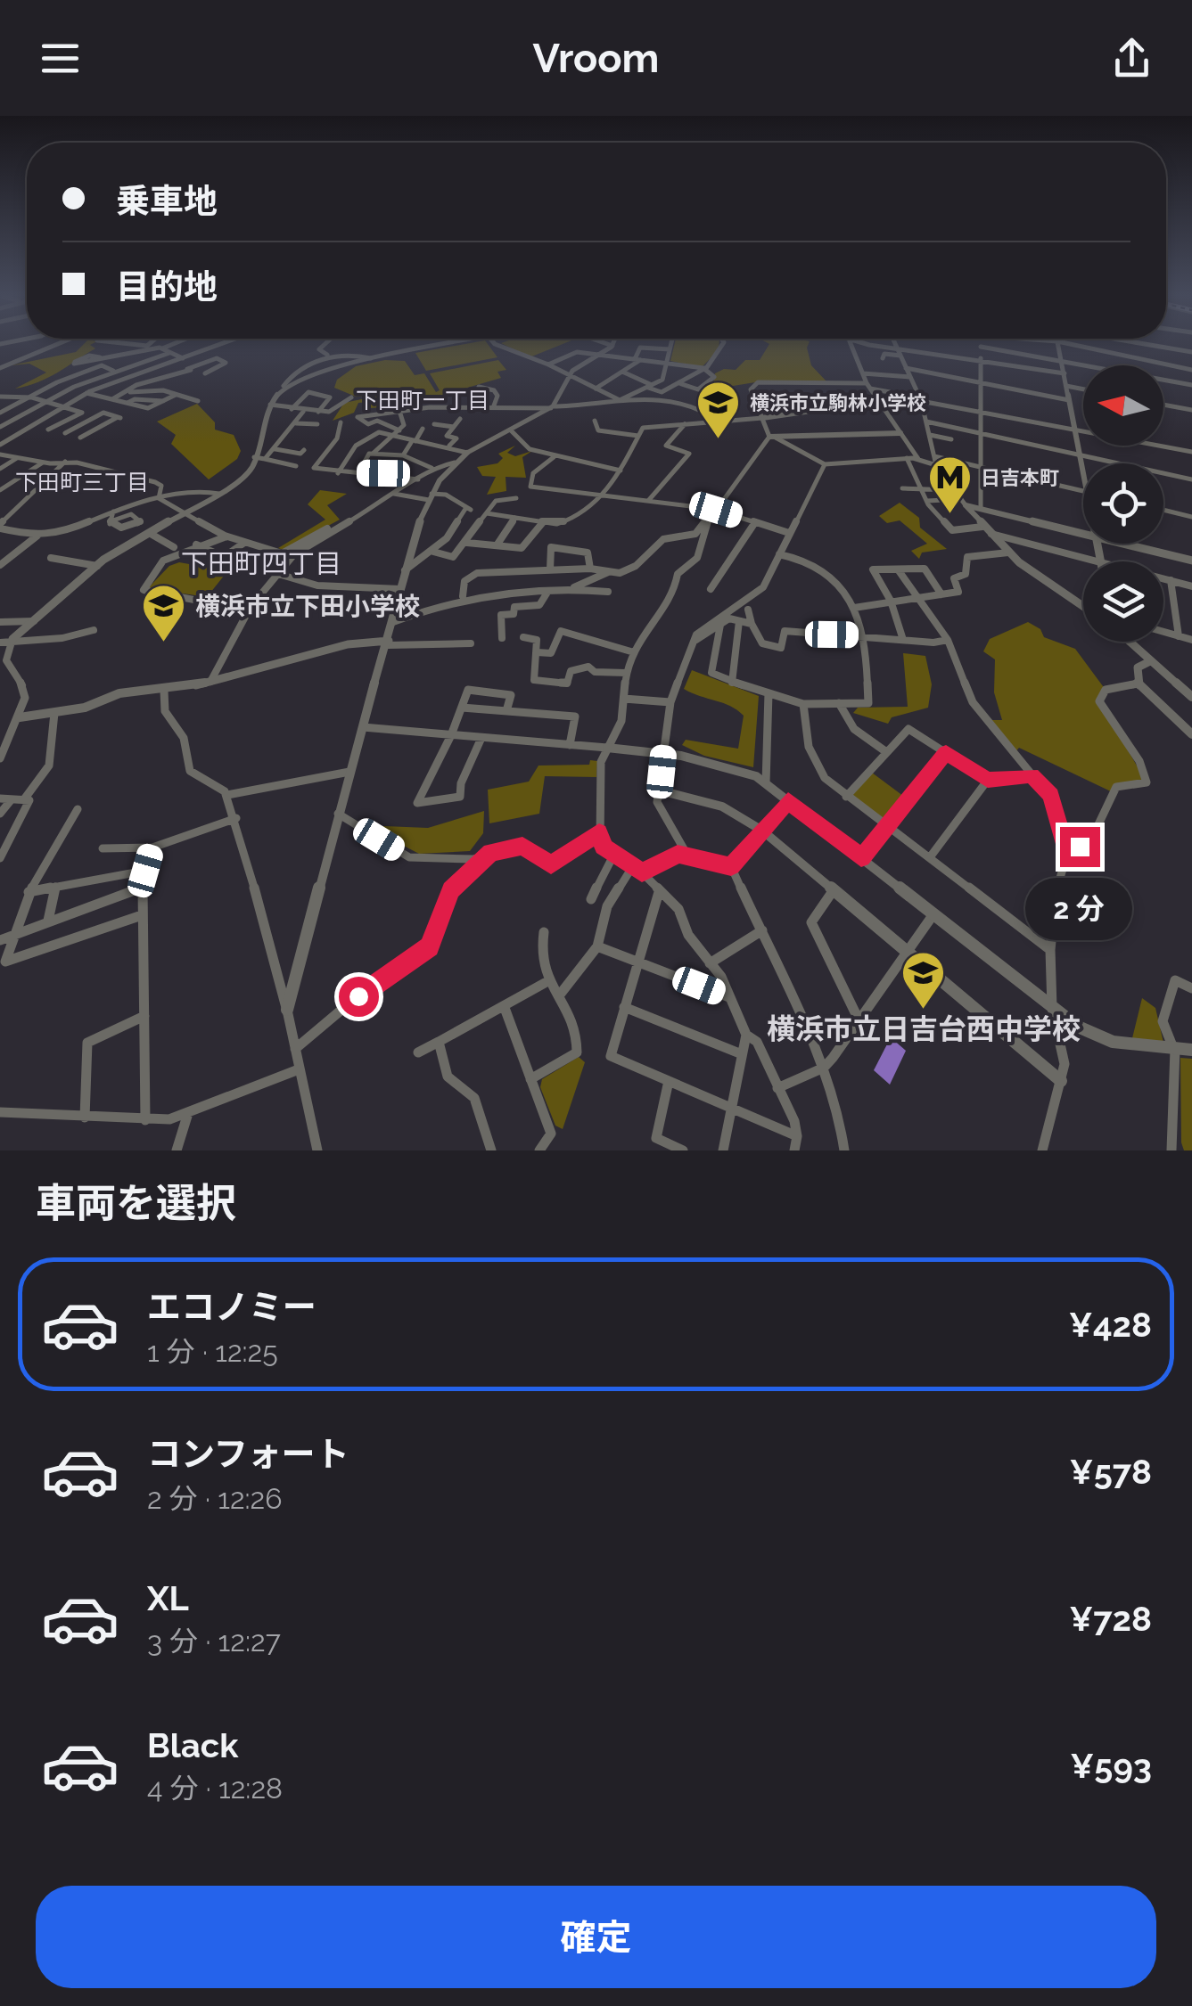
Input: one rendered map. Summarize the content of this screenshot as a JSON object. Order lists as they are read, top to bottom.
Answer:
{
  "districts": ["下田町一丁目", "下田町三丁目", "下田町四丁目"],
  "places": {
    "school or university": ["横浜市立駒林小学校", "横浜市立下田小学校", "横浜市立日吉台西中学校"],
    "metro station": ["日吉本町"]
  },
  "north": "left",
  "page": {
    "header": "Vroom",
    "banner": ["乗車地", "目的地"],
    "bubble": "2 分",
    "heading": "車両を選択",
    "list": [
      {
        "name": "エコノミー",
        "note": "1 分 · 12:25",
        "value": "¥428"
      },
      {
        "name": "コンフォート",
        "note": "2 分 · 12:26",
        "value": "¥578"
      },
      {
        "name": "XL",
        "note": "3 分 · 12:27",
        "value": "¥728"
      },
      {
        "name": "Black",
        "note": "4 分 · 12:28",
        "value": "¥593"
      }
    ],
    "buttons": "確定"
  }
}
